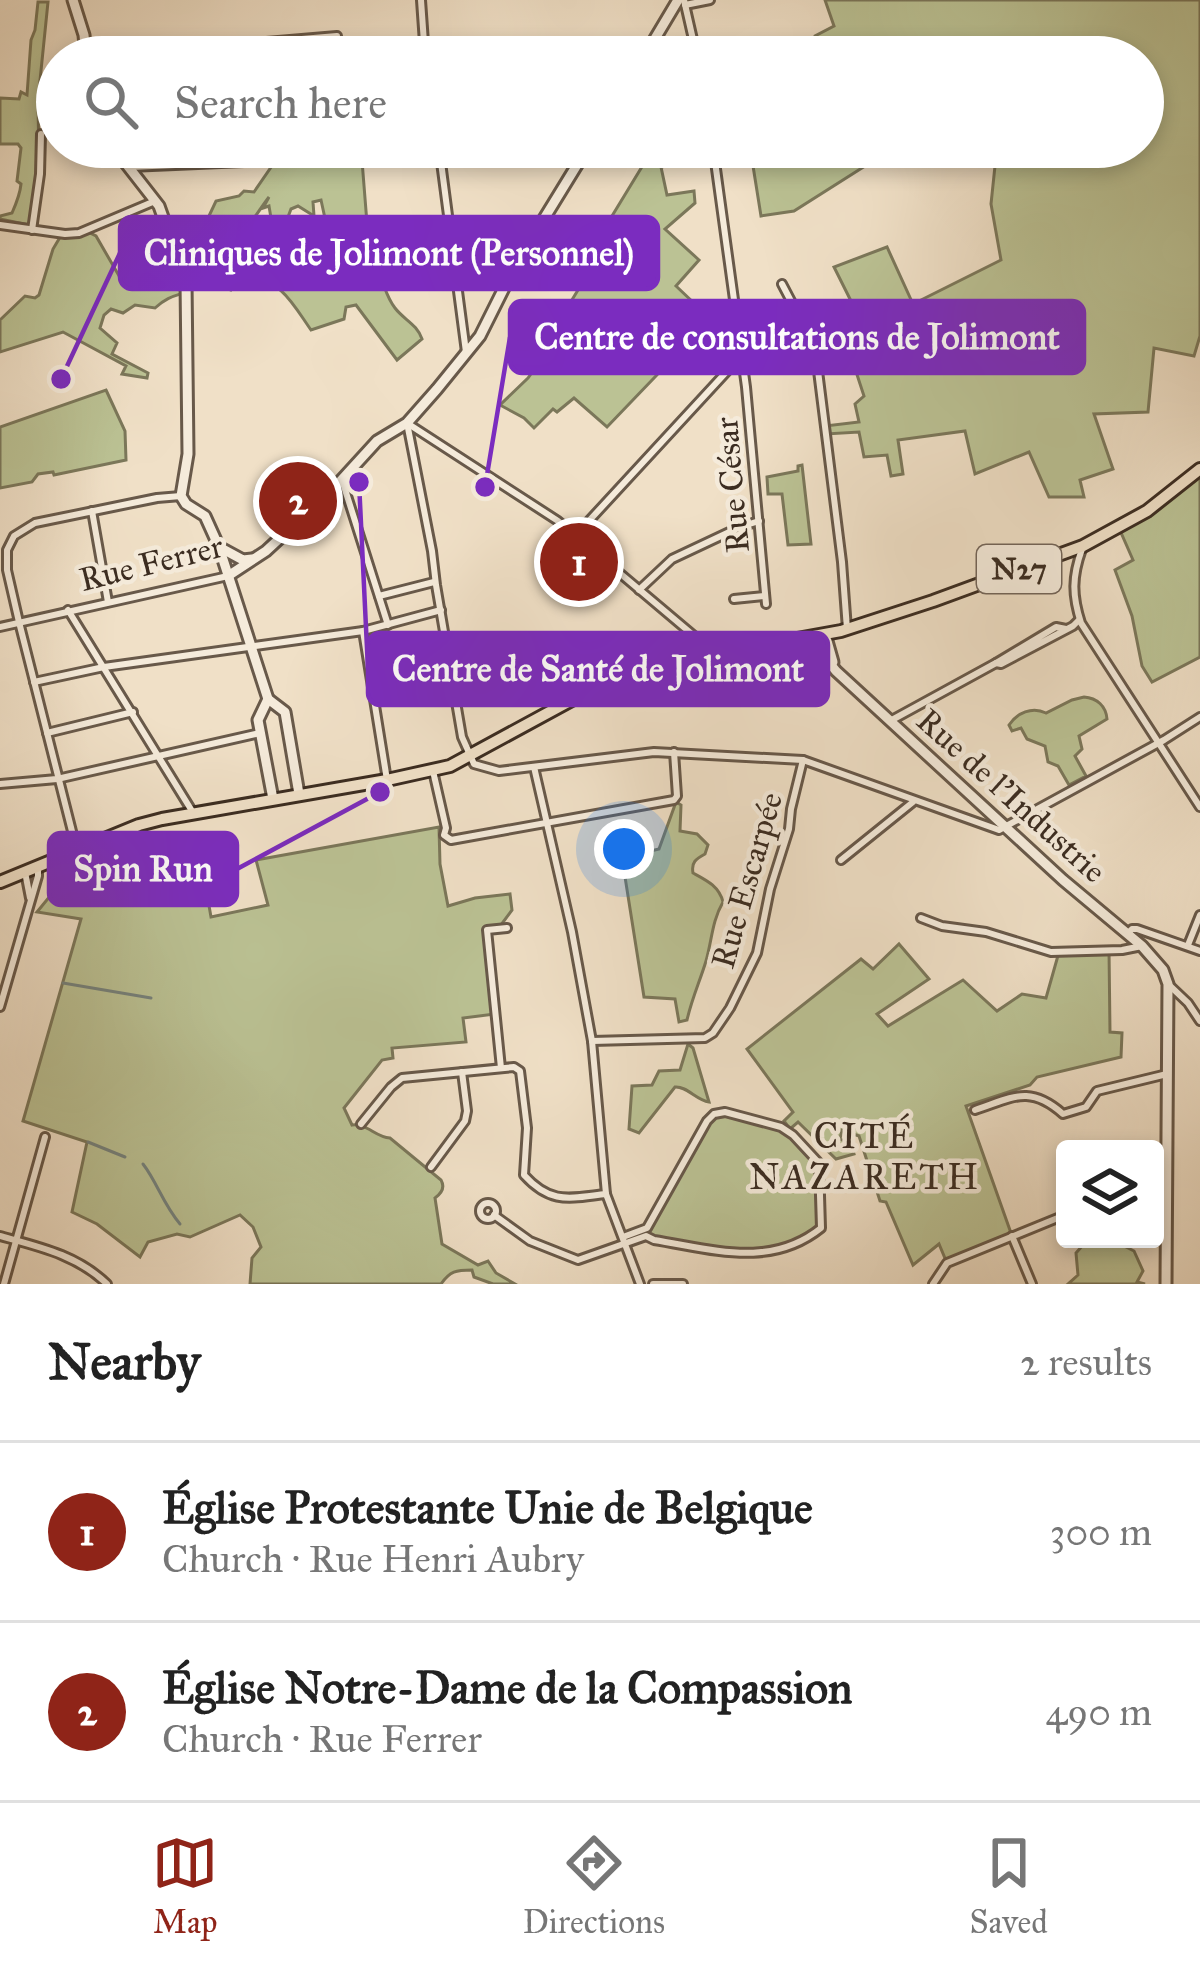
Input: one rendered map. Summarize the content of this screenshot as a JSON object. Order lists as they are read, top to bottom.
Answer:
{
  "streets": {
    "main road": ["N27"],
    "street": [
      "Rue César",
      "Rue Ferrer",
      "Rue de l'Industrie",
      "Rue Escarpée"
    ]
  },
  "crossings": [
    ["N27", "Rue de l'Industrie"]
  ],
  "districts": ["CITÉ NAZARETH"],
  "places": [
    "Cliniques de Jolimont (Personnel)",
    "Centre de Santé de Jolimont",
    "Centre de consultations de Jolimont",
    "Spin Run"
  ],
  "page": {
    "search": "Search here",
    "pins": ["2", "1"],
    "heading": ["Nearby", "2 results"],
    "list": [
      {
        "mark": "1",
        "name": "Église Protestante Unie de Belgique",
        "note": "Church · Rue Henri Aubry",
        "value": "300 m"
      },
      {
        "mark": "2",
        "name": "Église Notre-Dame de la Compassion",
        "note": "Church · Rue Ferrer",
        "value": "490 m"
      }
    ],
    "nav": ["Map", "Directions", "Saved"]
  }
}
